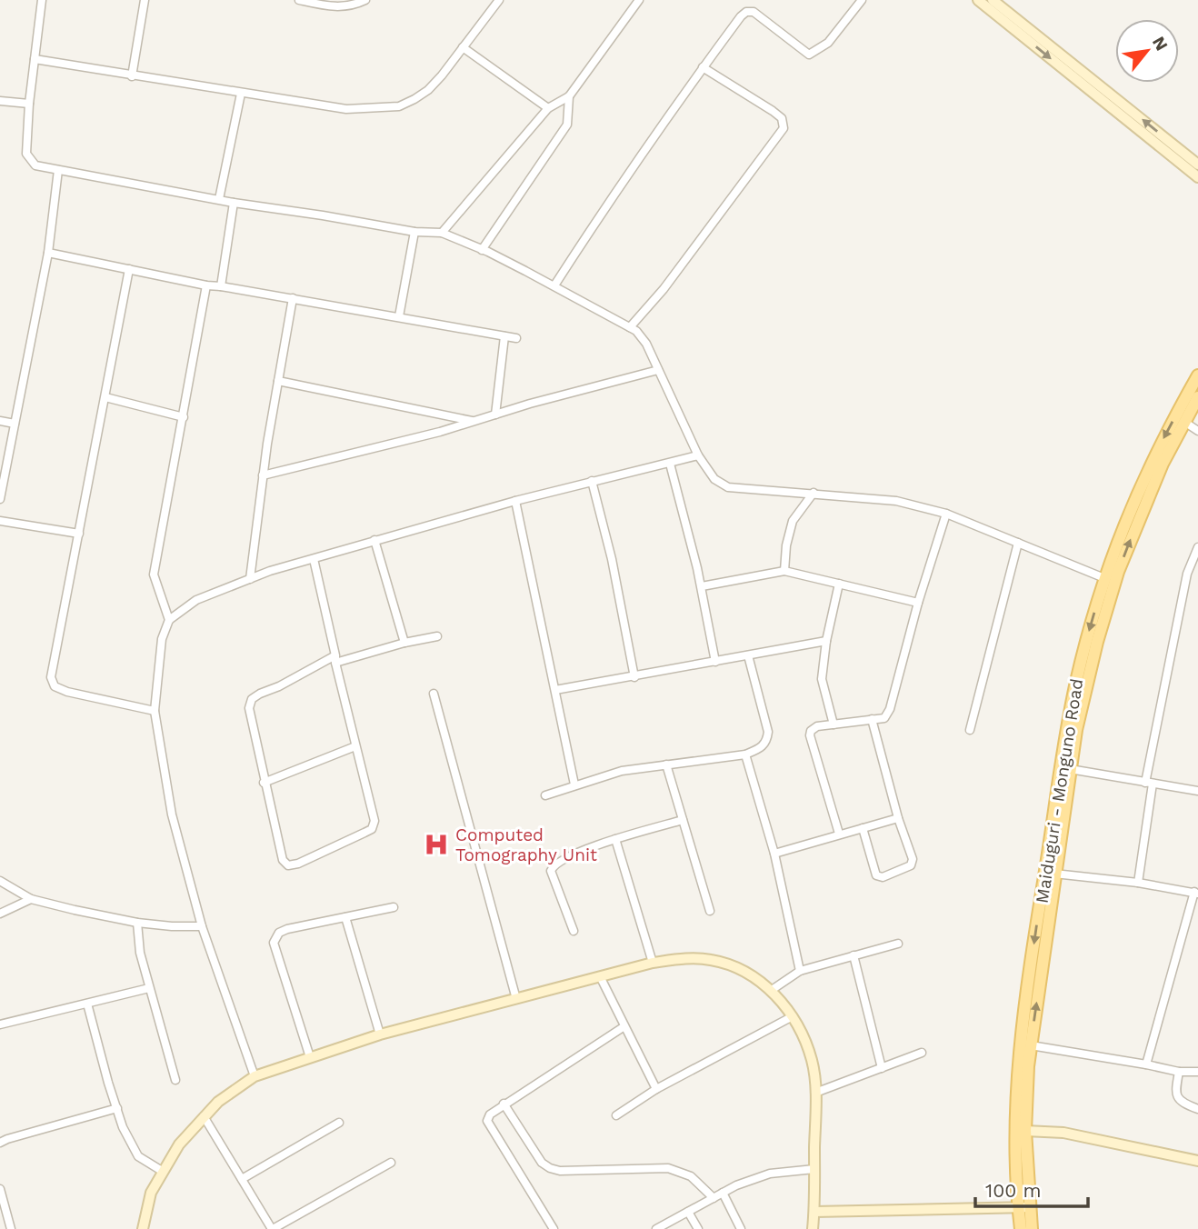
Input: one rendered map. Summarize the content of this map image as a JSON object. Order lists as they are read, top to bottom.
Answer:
{
  "streets": {
    "main road": ["Maiduguri - Monguno Road"]
  },
  "places": {
    "hospital": ["Computed Tomography Unit"]
  },
  "scale_bar": "100 m",
  "north": "top right"
}
